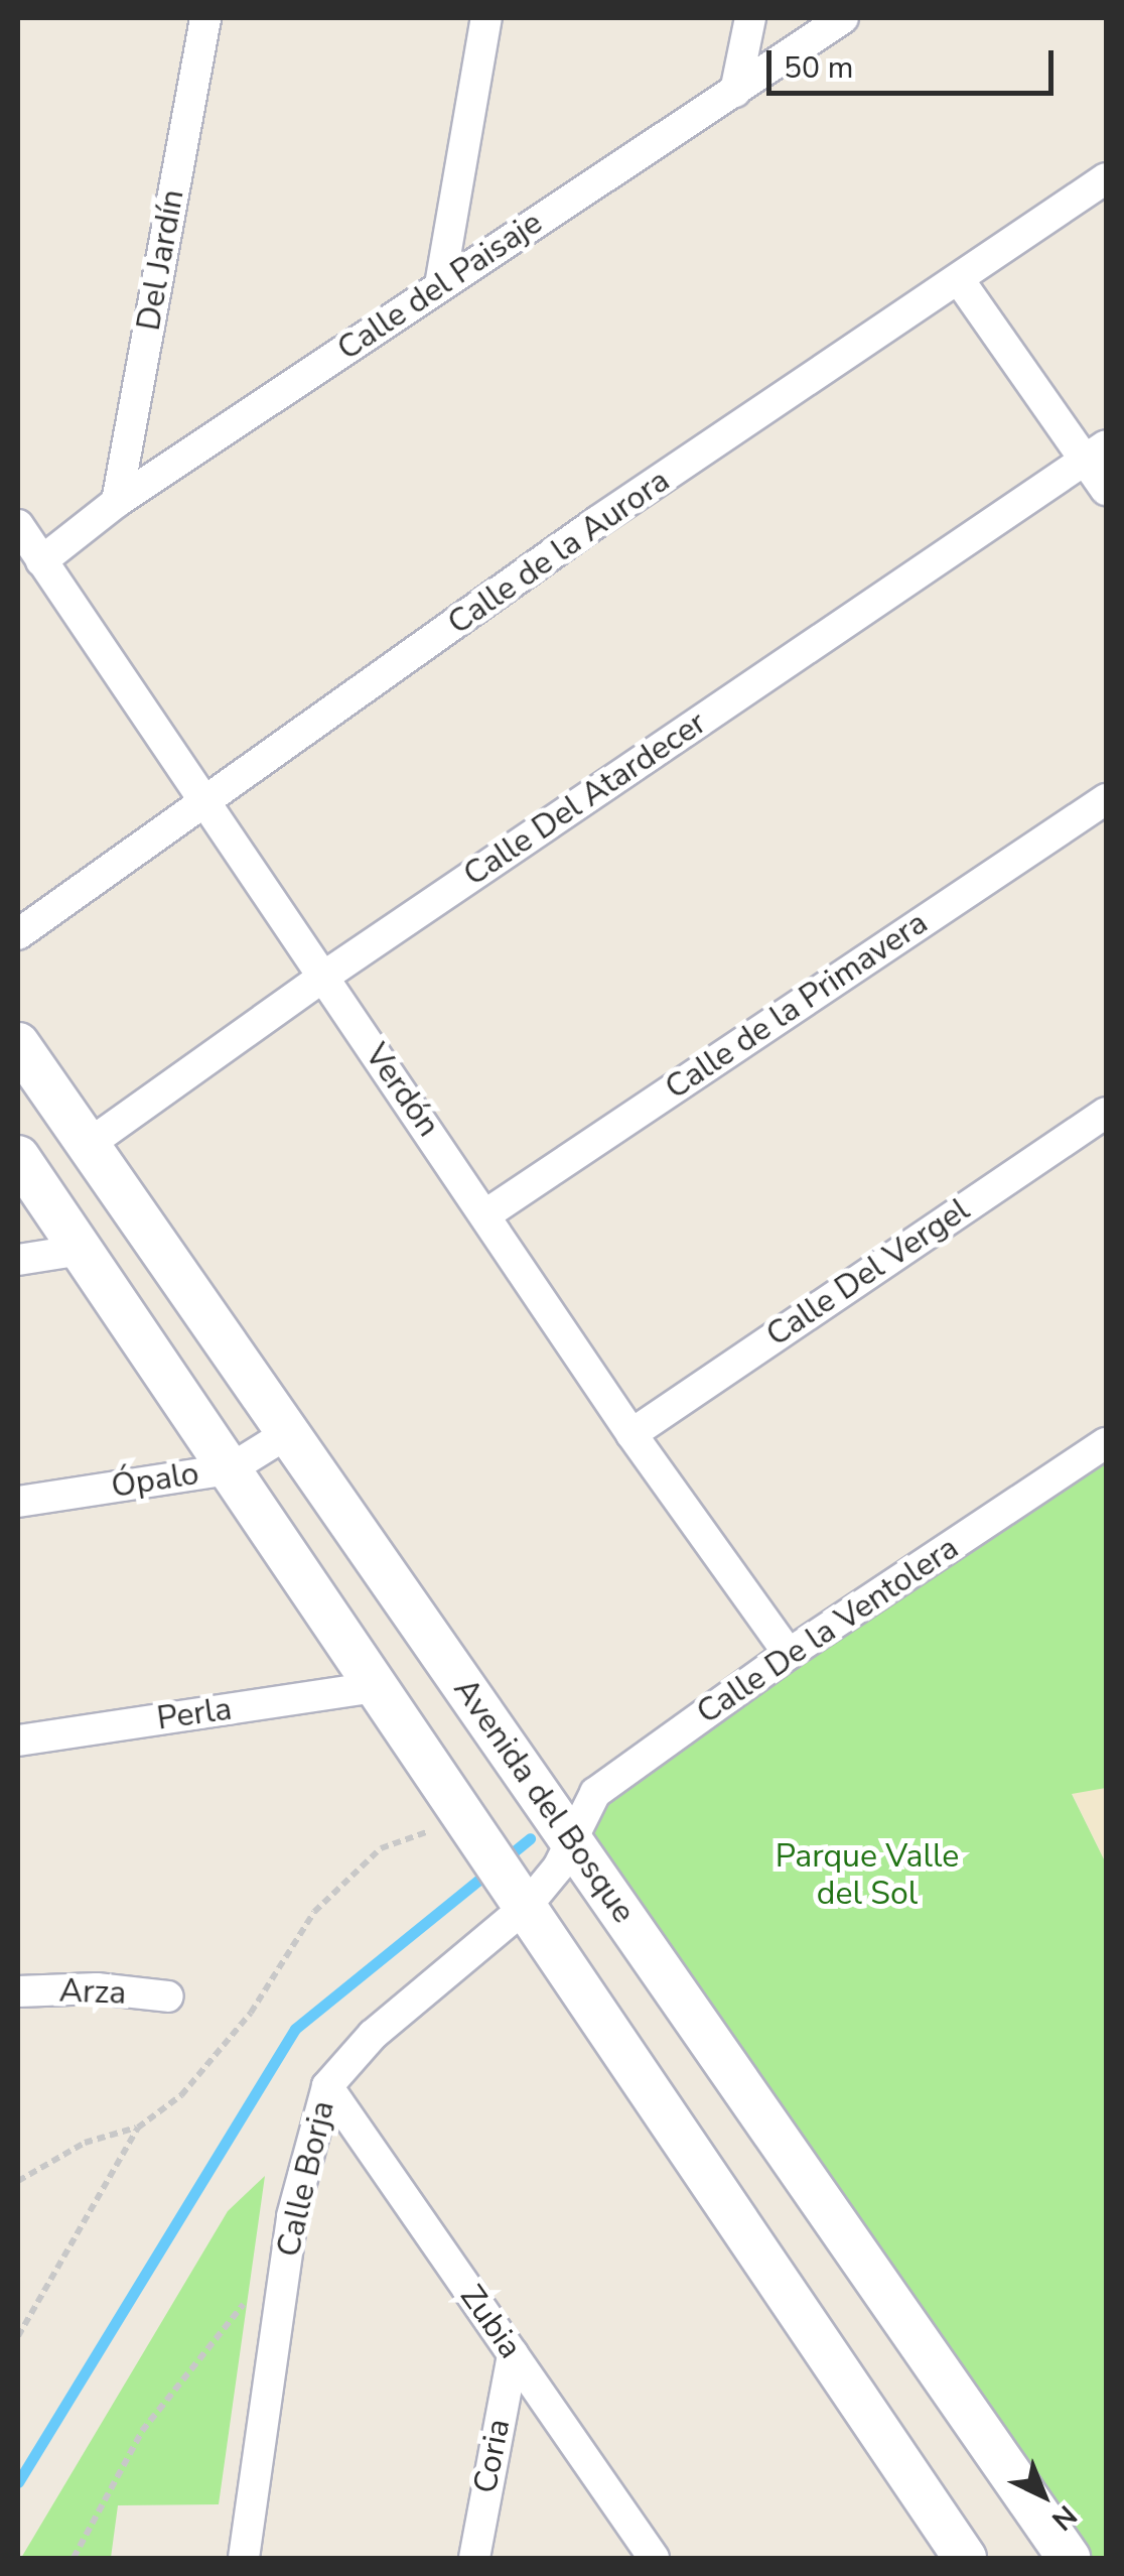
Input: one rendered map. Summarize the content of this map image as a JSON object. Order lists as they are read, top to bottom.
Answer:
{
  "streets": {
    "street": [
      "Del Jardín",
      "Calle del Paisaje",
      "Calle de la Aurora",
      "Calle Del Atardecer",
      "Calle de la Primavera",
      "Verdón",
      "Calle Del Vergel",
      "Ópalo",
      "Calle De la Ventolera",
      "Perla",
      "Avenida del Bosque",
      "Arza",
      "Calle Borja",
      "Zubia",
      "Coria"
    ]
  },
  "crossings": [
    ["Del Jardín", "Calle del Paisaje"],
    ["Calle del Paisaje", "Verdón"],
    ["Calle de la Aurora", "Verdón"],
    ["Calle Del Atardecer", "Verdón"],
    ["Calle Del Atardecer", "Avenida del Bosque"],
    ["Calle de la Primavera", "Verdón"],
    ["Verdón", "Calle Del Vergel"],
    ["Verdón", "Calle De la Ventolera"],
    ["Ópalo", "Avenida del Bosque"],
    ["Calle De la Ventolera", "Avenida del Bosque"],
    ["Calle De la Ventolera", "Calle Borja"],
    ["Avenida del Bosque", "Calle Borja"],
    ["Calle Borja", "Zubia"],
    ["Zubia", "Coria"]
  ],
  "parks": ["Parque Valle del Sol"],
  "scale_bar": "50 m",
  "north": "bottom right"
}
